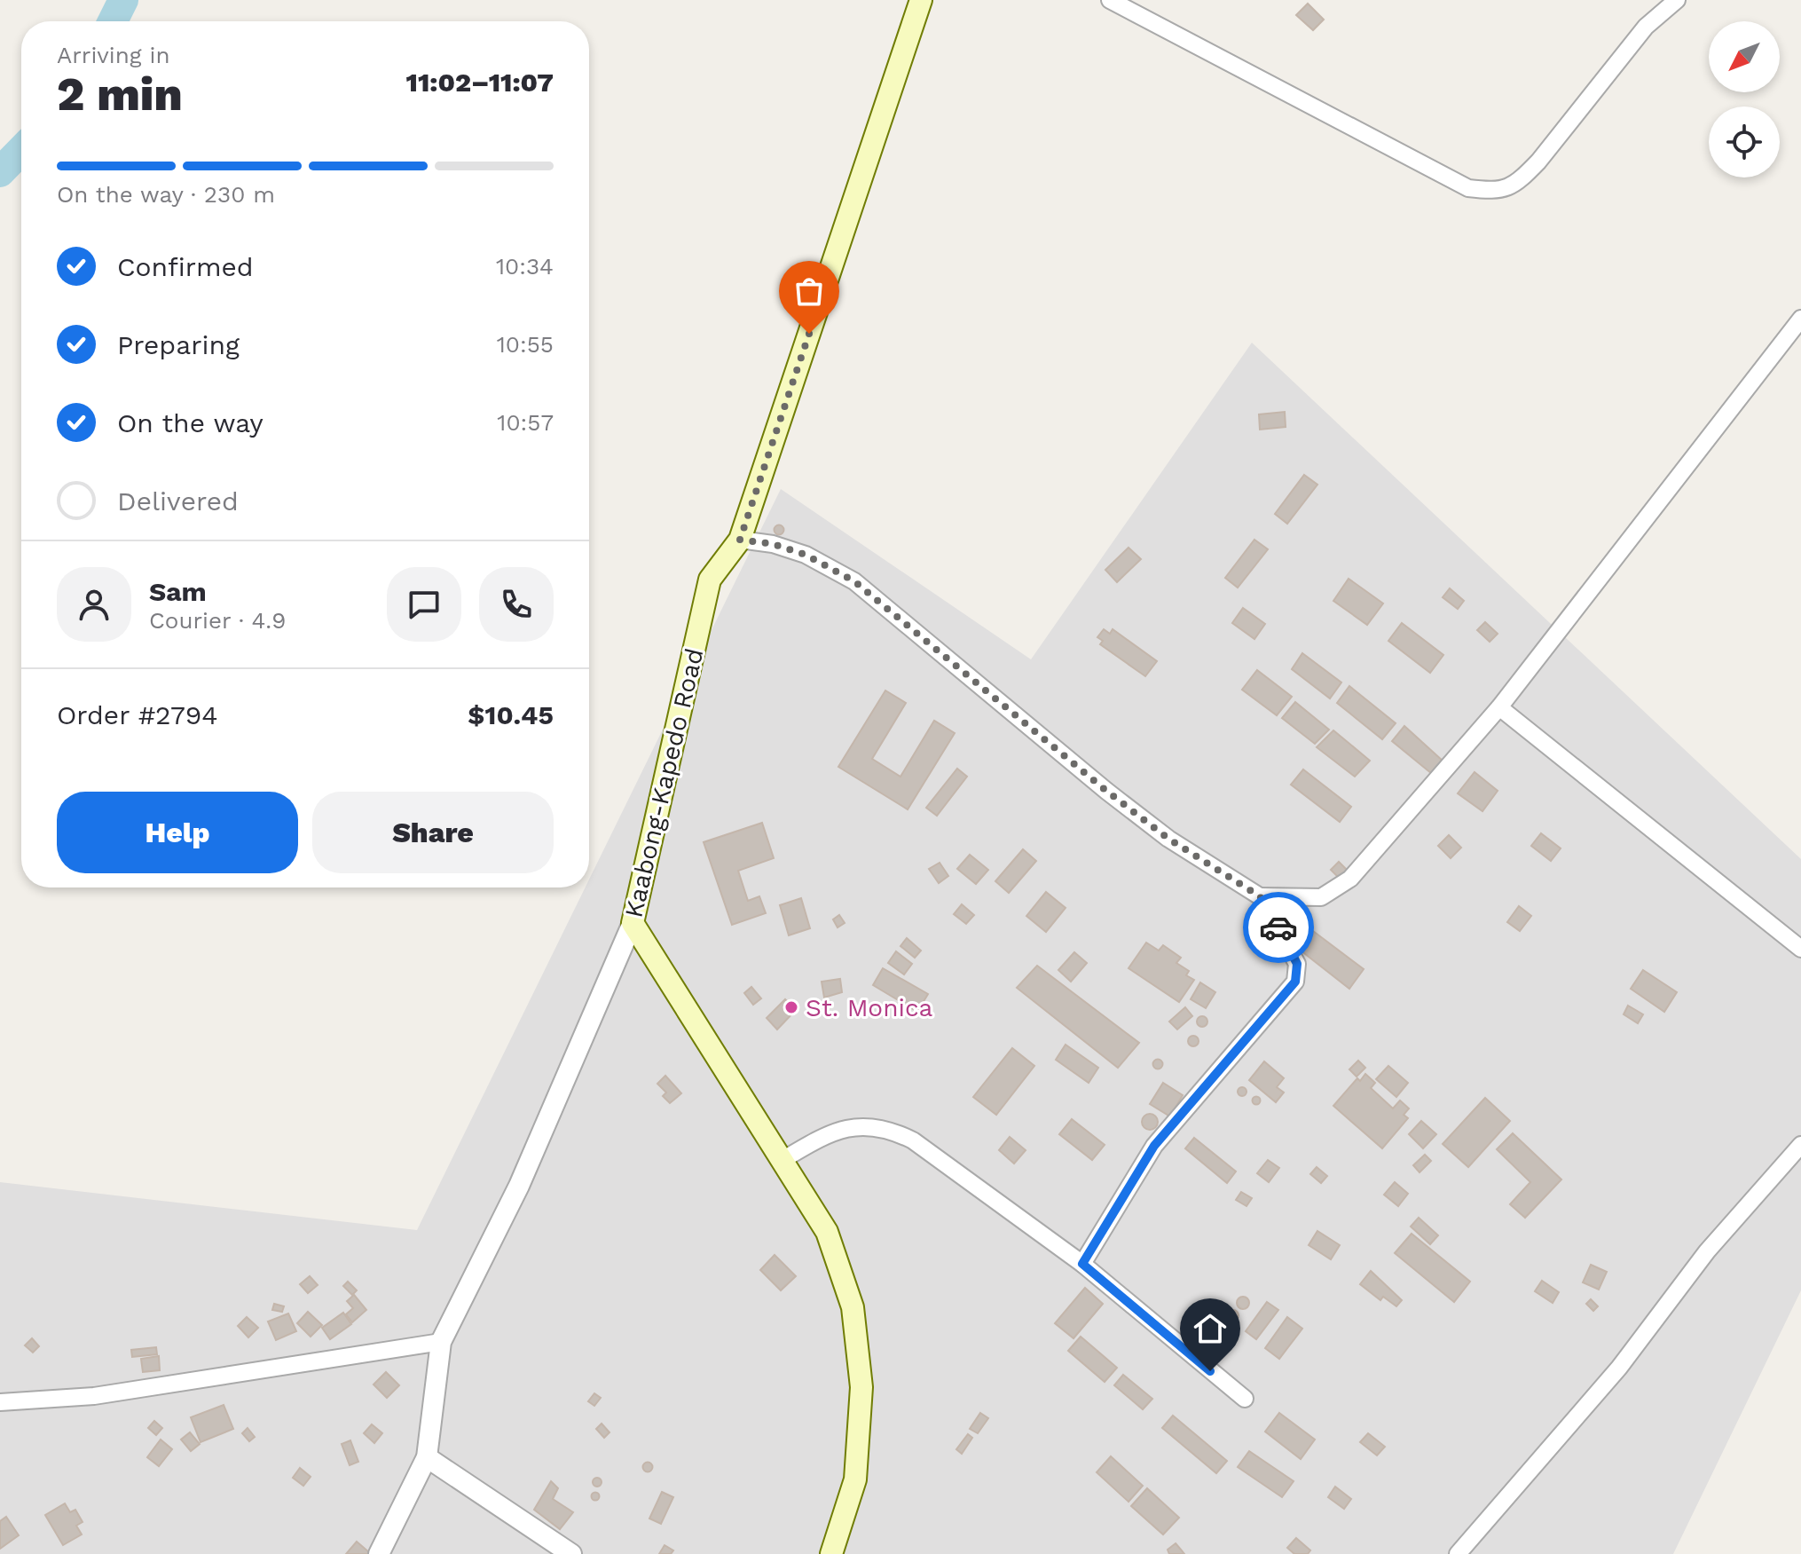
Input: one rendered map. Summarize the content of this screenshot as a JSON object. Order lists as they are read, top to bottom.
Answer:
{
  "streets": {
    "main road": ["Kaabong-Kapedo Road"]
  },
  "places": ["St. Monica"],
  "north": "bottom left",
  "page": {
    "heading": ["2 min", "Arriving in", "11:02–11:07"],
    "panel": [
      "Sam",
      "Courier · 4.9",
      "Order #2794",
      "$10.45"
    ],
    "bar": "On the way · 230 m",
    "list": [
      ["Confirmed", "10:34"],
      ["Preparing", "10:55"],
      ["On the way", "10:57"],
      "Delivered"
    ],
    "buttons": ["Help", "Share"]
  }
}
